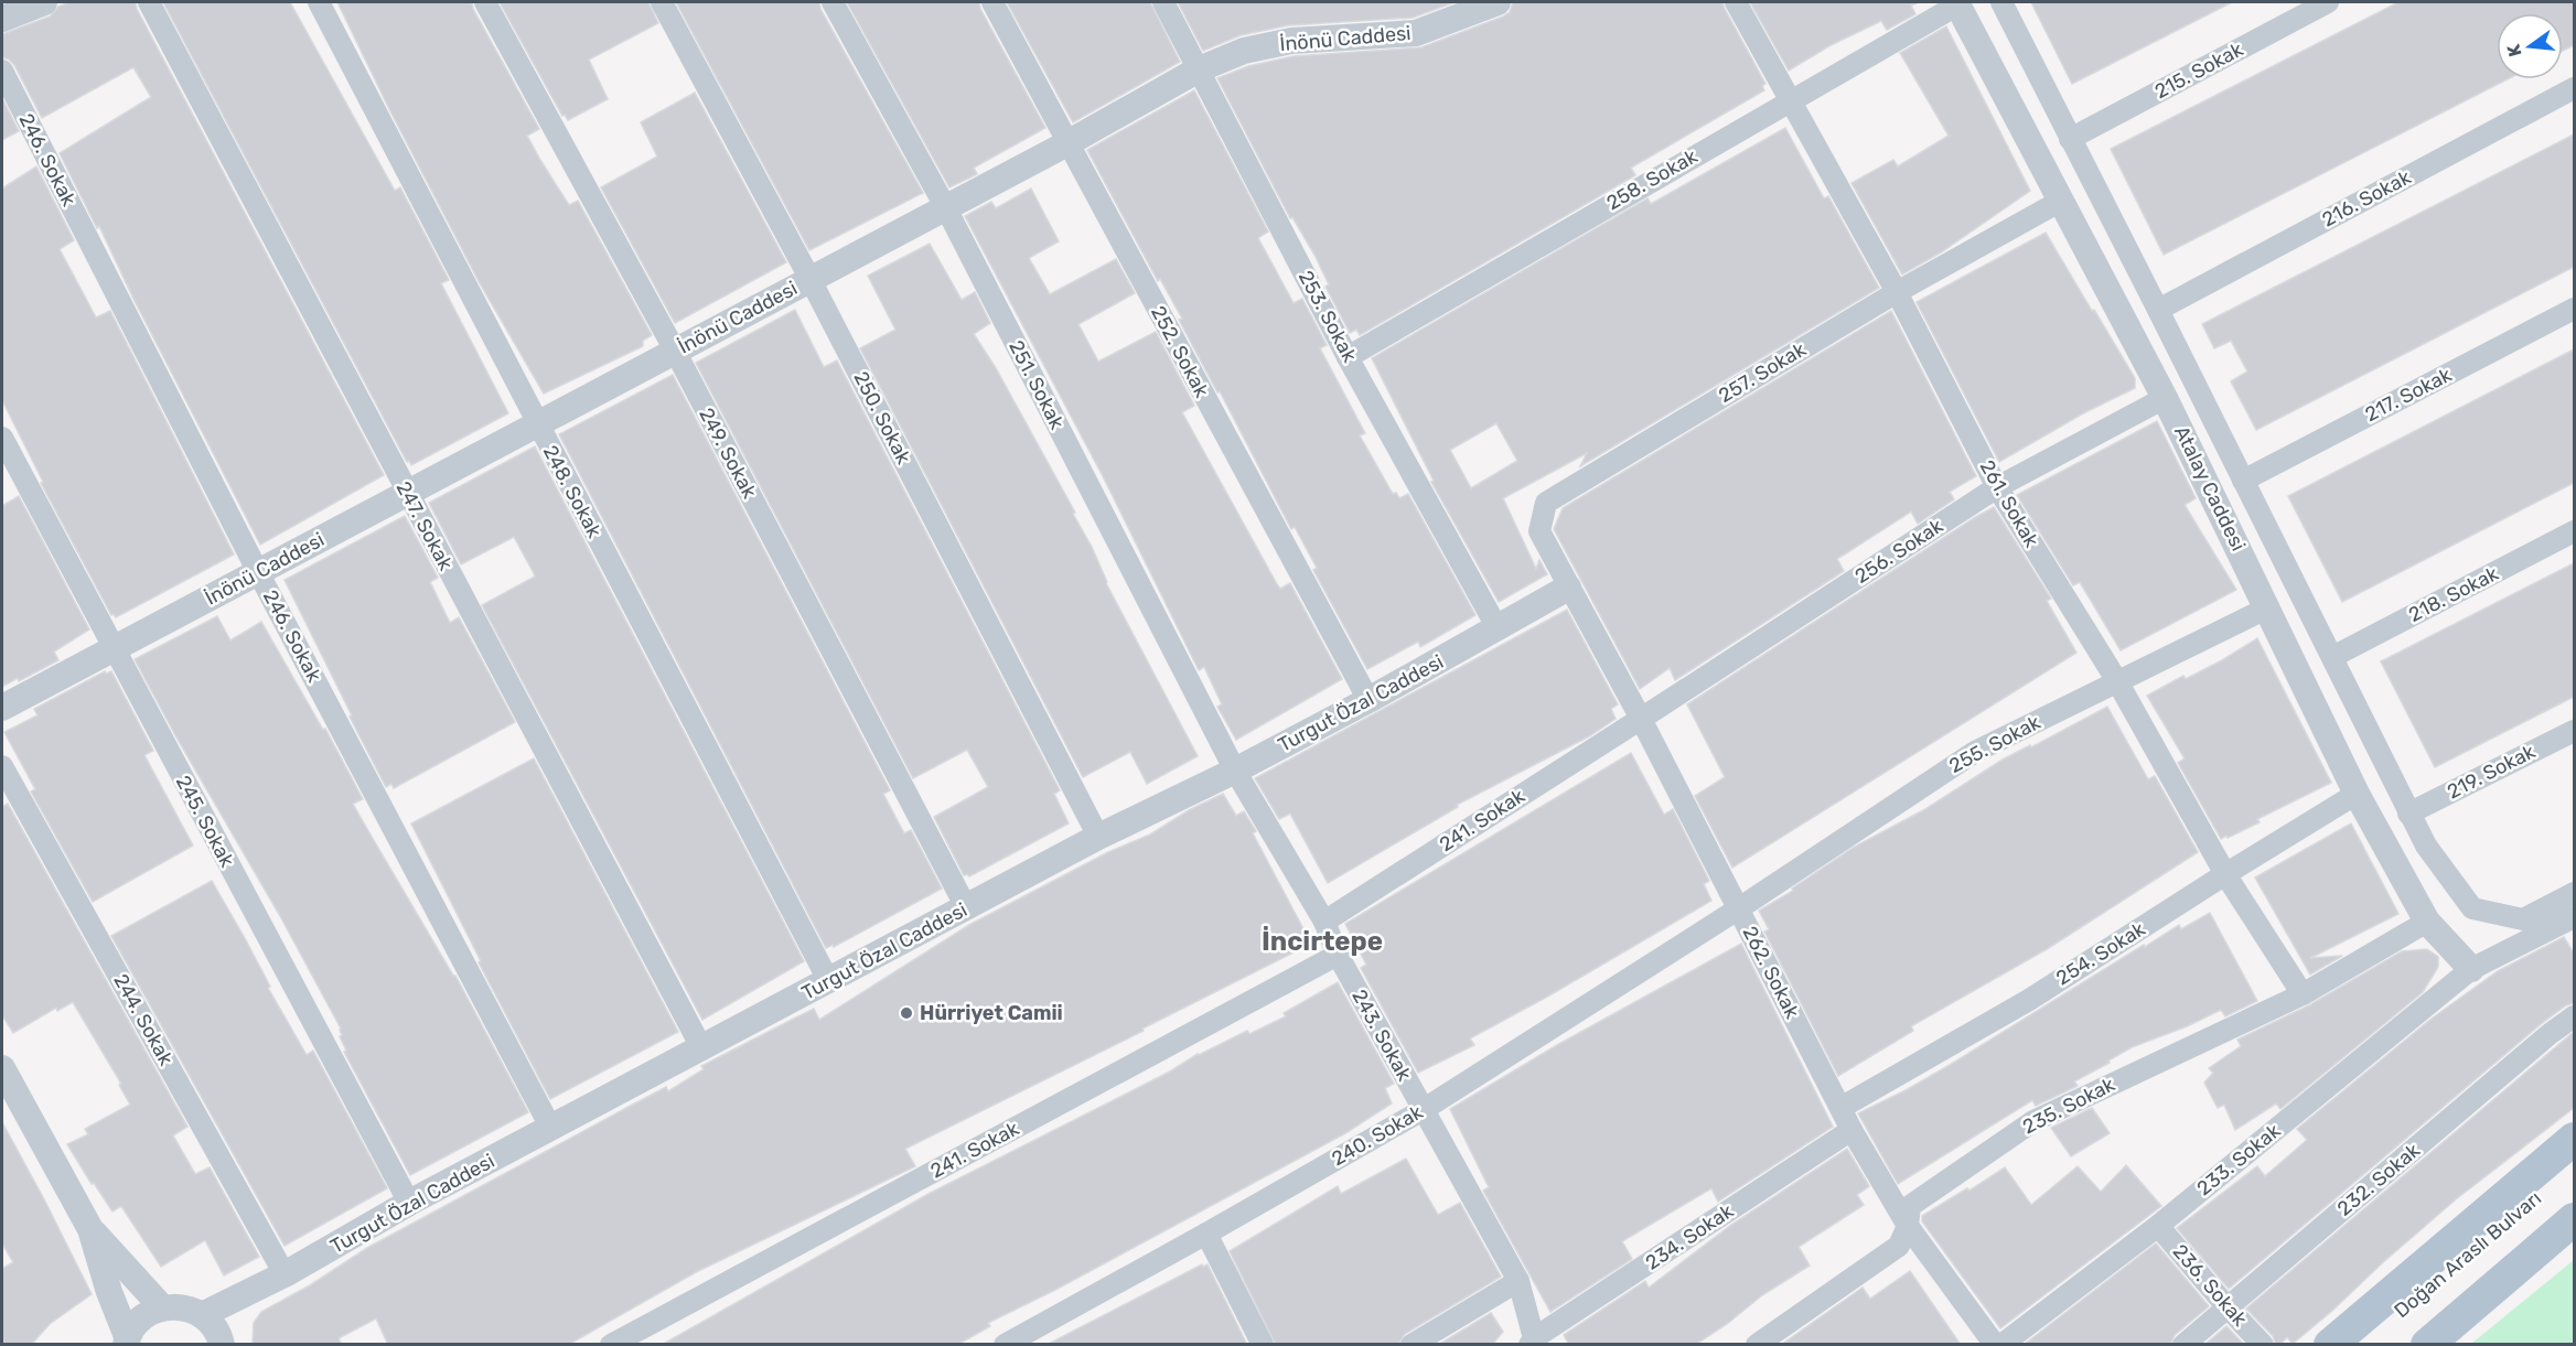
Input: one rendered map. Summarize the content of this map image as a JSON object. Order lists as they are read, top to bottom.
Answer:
{
  "streets": {
    "main road": ["Doğan Araslı Bulvarı"],
    "street": [
      "İnönü Caddesi",
      "215. Sokak",
      "246. Sokak",
      "258. Sokak",
      "216. Sokak",
      "253. Sokak",
      "252. Sokak",
      "257. Sokak",
      "251. Sokak",
      "217. Sokak",
      "250. Sokak",
      "249. Sokak",
      "Atalay Caddesi",
      "248. Sokak",
      "261. Sokak",
      "247. Sokak",
      "256. Sokak",
      "218. Sokak",
      "Turgut Özal Caddesi",
      "255. Sokak",
      "219. Sokak",
      "241. Sokak",
      "245. Sokak",
      "254. Sokak",
      "262. Sokak",
      "244. Sokak",
      "243. Sokak",
      "235. Sokak",
      "240. Sokak",
      "233. Sokak",
      "232. Sokak",
      "234. Sokak",
      "236. Sokak"
    ]
  },
  "crossings": [
    ["İnönü Caddesi", "246. Sokak"],
    ["İnönü Caddesi", "253. Sokak"],
    ["İnönü Caddesi", "252. Sokak"],
    ["İnönü Caddesi", "251. Sokak"],
    ["İnönü Caddesi", "250. Sokak"],
    ["İnönü Caddesi", "249. Sokak"],
    ["İnönü Caddesi", "248. Sokak"],
    ["İnönü Caddesi", "247. Sokak"],
    ["İnönü Caddesi", "245. Sokak"],
    ["246. Sokak", "Turgut Özal Caddesi"],
    ["258. Sokak", "253. Sokak"],
    ["258. Sokak", "Atalay Caddesi"],
    ["258. Sokak", "261. Sokak"],
    ["253. Sokak", "Turgut Özal Caddesi"],
    ["252. Sokak", "Turgut Özal Caddesi"],
    ["257. Sokak", "Atalay Caddesi"],
    ["257. Sokak", "261. Sokak"],
    ["257. Sokak", "Turgut Özal Caddesi"],
    ["257. Sokak", "262. Sokak"],
    ["251. Sokak", "Turgut Özal Caddesi"],
    ["251. Sokak", "243. Sokak"],
    ["250. Sokak", "Turgut Özal Caddesi"],
    ["249. Sokak", "Turgut Özal Caddesi"],
    ["Atalay Caddesi", "256. Sokak"],
    ["Atalay Caddesi", "255. Sokak"],
    ["Atalay Caddesi", "254. Sokak"],
    ["Atalay Caddesi", "235. Sokak"],
    ["Atalay Caddesi", "233. Sokak"],
    ["248. Sokak", "Turgut Özal Caddesi"],
    ["261. Sokak", "256. Sokak"],
    ["261. Sokak", "255. Sokak"],
    ["261. Sokak", "254. Sokak"],
    ["261. Sokak", "235. Sokak"],
    ["247. Sokak", "Turgut Özal Caddesi"],
    ["256. Sokak", "241. Sokak"],
    ["256. Sokak", "262. Sokak"],
    ["Turgut Özal Caddesi", "245. Sokak"],
    ["Turgut Özal Caddesi", "262. Sokak"],
    ["Turgut Özal Caddesi", "244. Sokak"],
    ["Turgut Özal Caddesi", "243. Sokak"],
    ["255. Sokak", "262. Sokak"],
    ["255. Sokak", "240. Sokak"],
    ["241. Sokak", "262. Sokak"],
    ["241. Sokak", "243. Sokak"],
    ["254. Sokak", "262. Sokak"],
    ["262. Sokak", "235. Sokak"],
    ["262. Sokak", "240. Sokak"],
    ["262. Sokak", "234. Sokak"],
    ["243. Sokak", "240. Sokak"],
    ["243. Sokak", "234. Sokak"],
    ["233. Sokak", "236. Sokak"],
    ["232. Sokak", "236. Sokak"]
  ],
  "districts": ["İncirtepe"],
  "places": ["Hürriyet Camii"],
  "north": "left"
}
